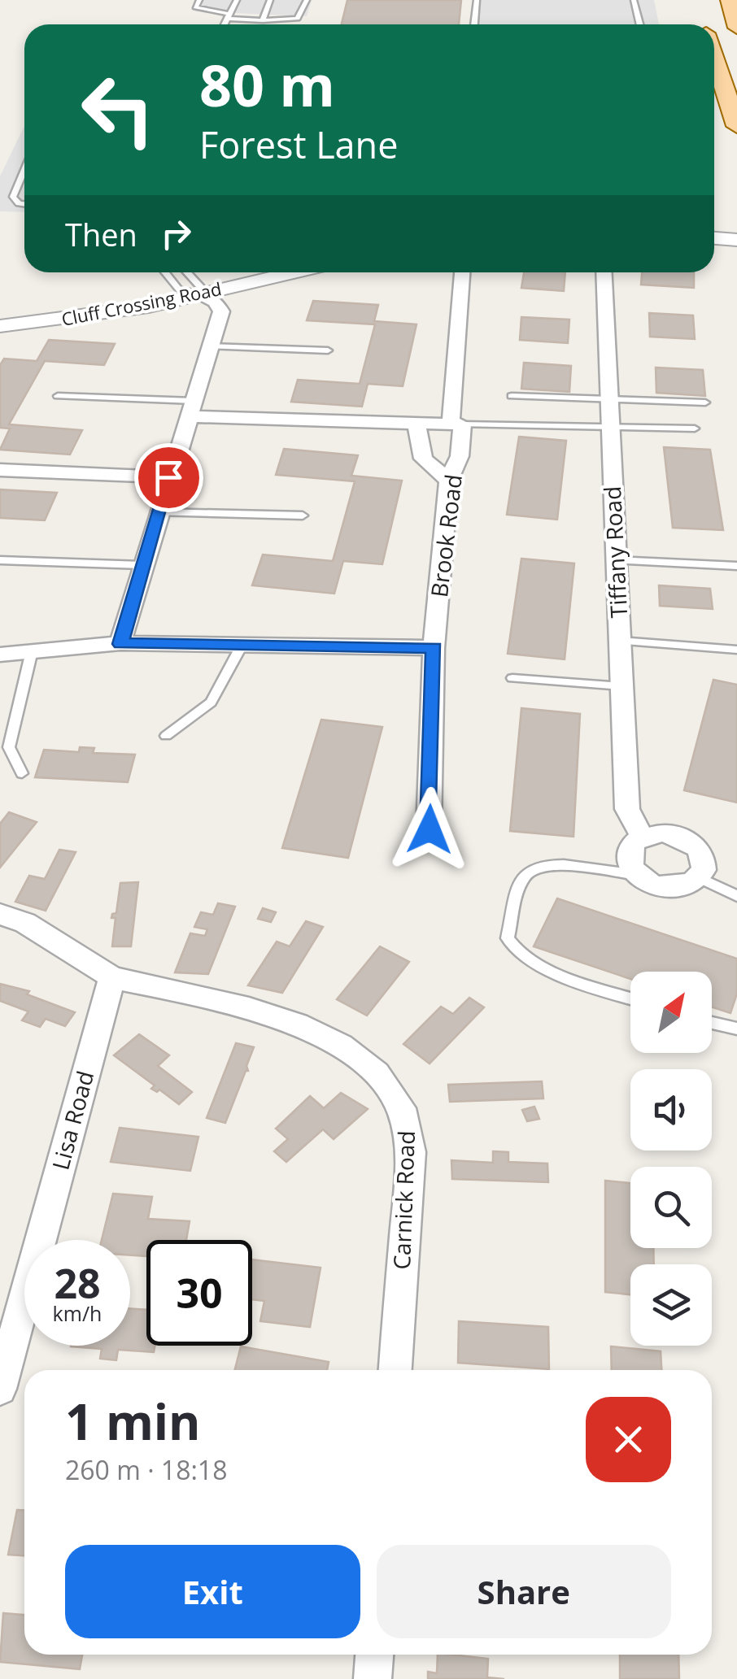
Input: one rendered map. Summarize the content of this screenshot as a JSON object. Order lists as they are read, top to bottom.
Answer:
{
  "streets": {
    "street": [
      "Cluff Crossing Road",
      "Brook Road",
      "Tiffany Road",
      "Lisa Road",
      "Carnick Road"
    ]
  },
  "crossings": [
    ["Lisa Road", "Carnick Road"]
  ],
  "north": "top right",
  "page": {
    "turn": ["80 m", "Forest Lane"],
    "then": "Then",
    "speed": "28 km/h",
    "limit": "30",
    "heading": ["1 min", "260 m · 18:18"],
    "buttons": ["Exit", "Share"]
  }
}
